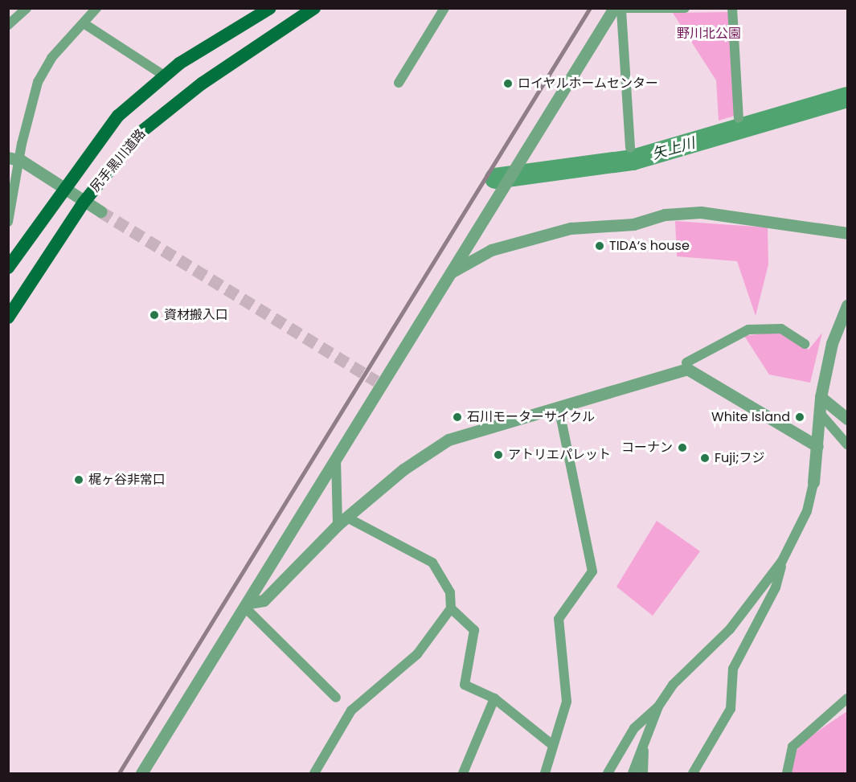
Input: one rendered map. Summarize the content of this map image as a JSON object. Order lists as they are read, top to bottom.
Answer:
{
  "streets": {
    "main road": ["尻手黒川道路"]
  },
  "water": ["矢上川"],
  "parks": ["野川北公園"],
  "places": [
    "ロイヤルホームセンター",
    "TIDA‘s house",
    "資材搬入口",
    "石川モーターサイクル",
    "White Island",
    "コーナン",
    "アトリエパレット",
    "Fuji;フジ",
    "梶ヶ谷非常口"
  ]
}
